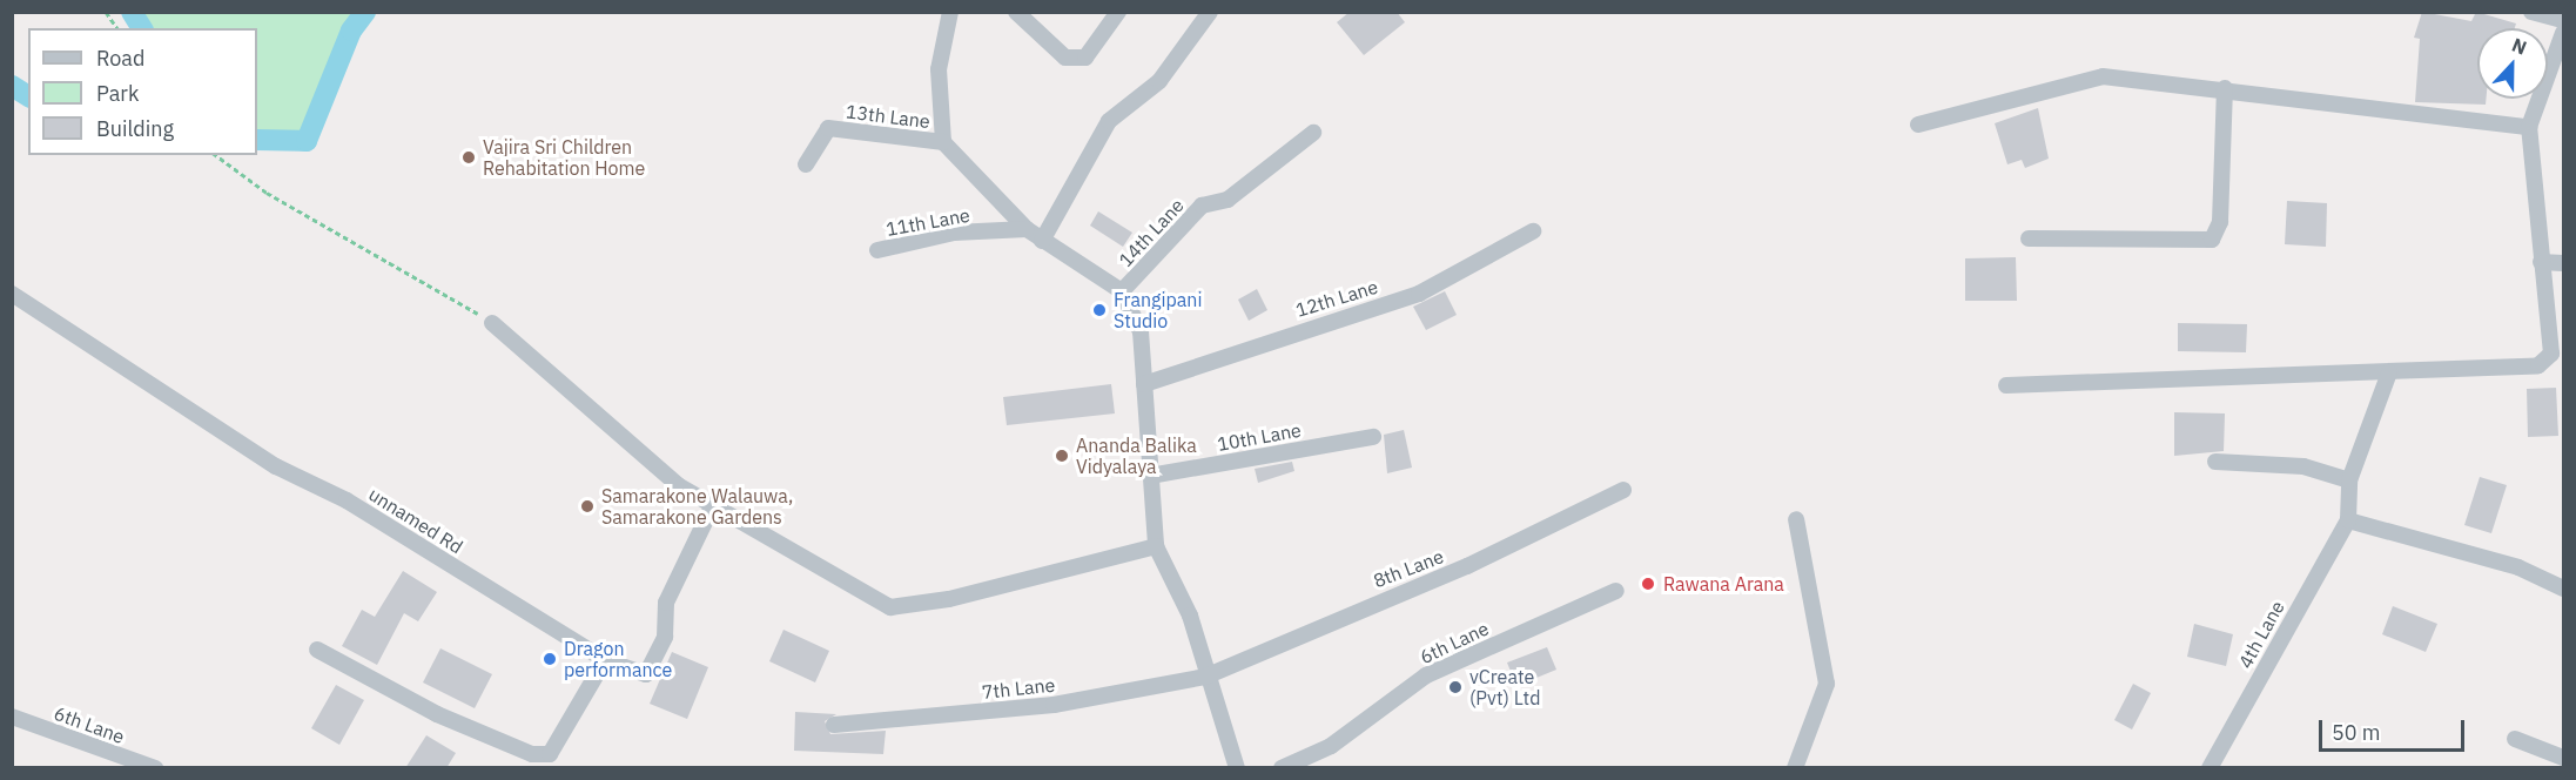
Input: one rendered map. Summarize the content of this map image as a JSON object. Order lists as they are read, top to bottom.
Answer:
{
  "streets": {
    "street": [
      "13th Lane",
      "11th Lane",
      "14th Lane",
      "12th Lane",
      "10th Lane",
      "unnamed Rd",
      "8th Lane",
      "4th Lane",
      "6th Lane",
      "7th Lane"
    ]
  },
  "crossings": [
    ["8th Lane", "7th Lane"]
  ],
  "places": [
    "Vajira Sri Children Rehabitation Home",
    "Frangipani Studio",
    "Ananda Balika Vidyalaya",
    "Samarakone Walauwa, Samarakone Gardens",
    "Rawana Arana",
    "Dragon performance",
    "vCreate (Pvt) Ltd"
  ],
  "legend": ["Road", "Park", "Building"],
  "scale_bar": "50 m",
  "north": "top"
}
